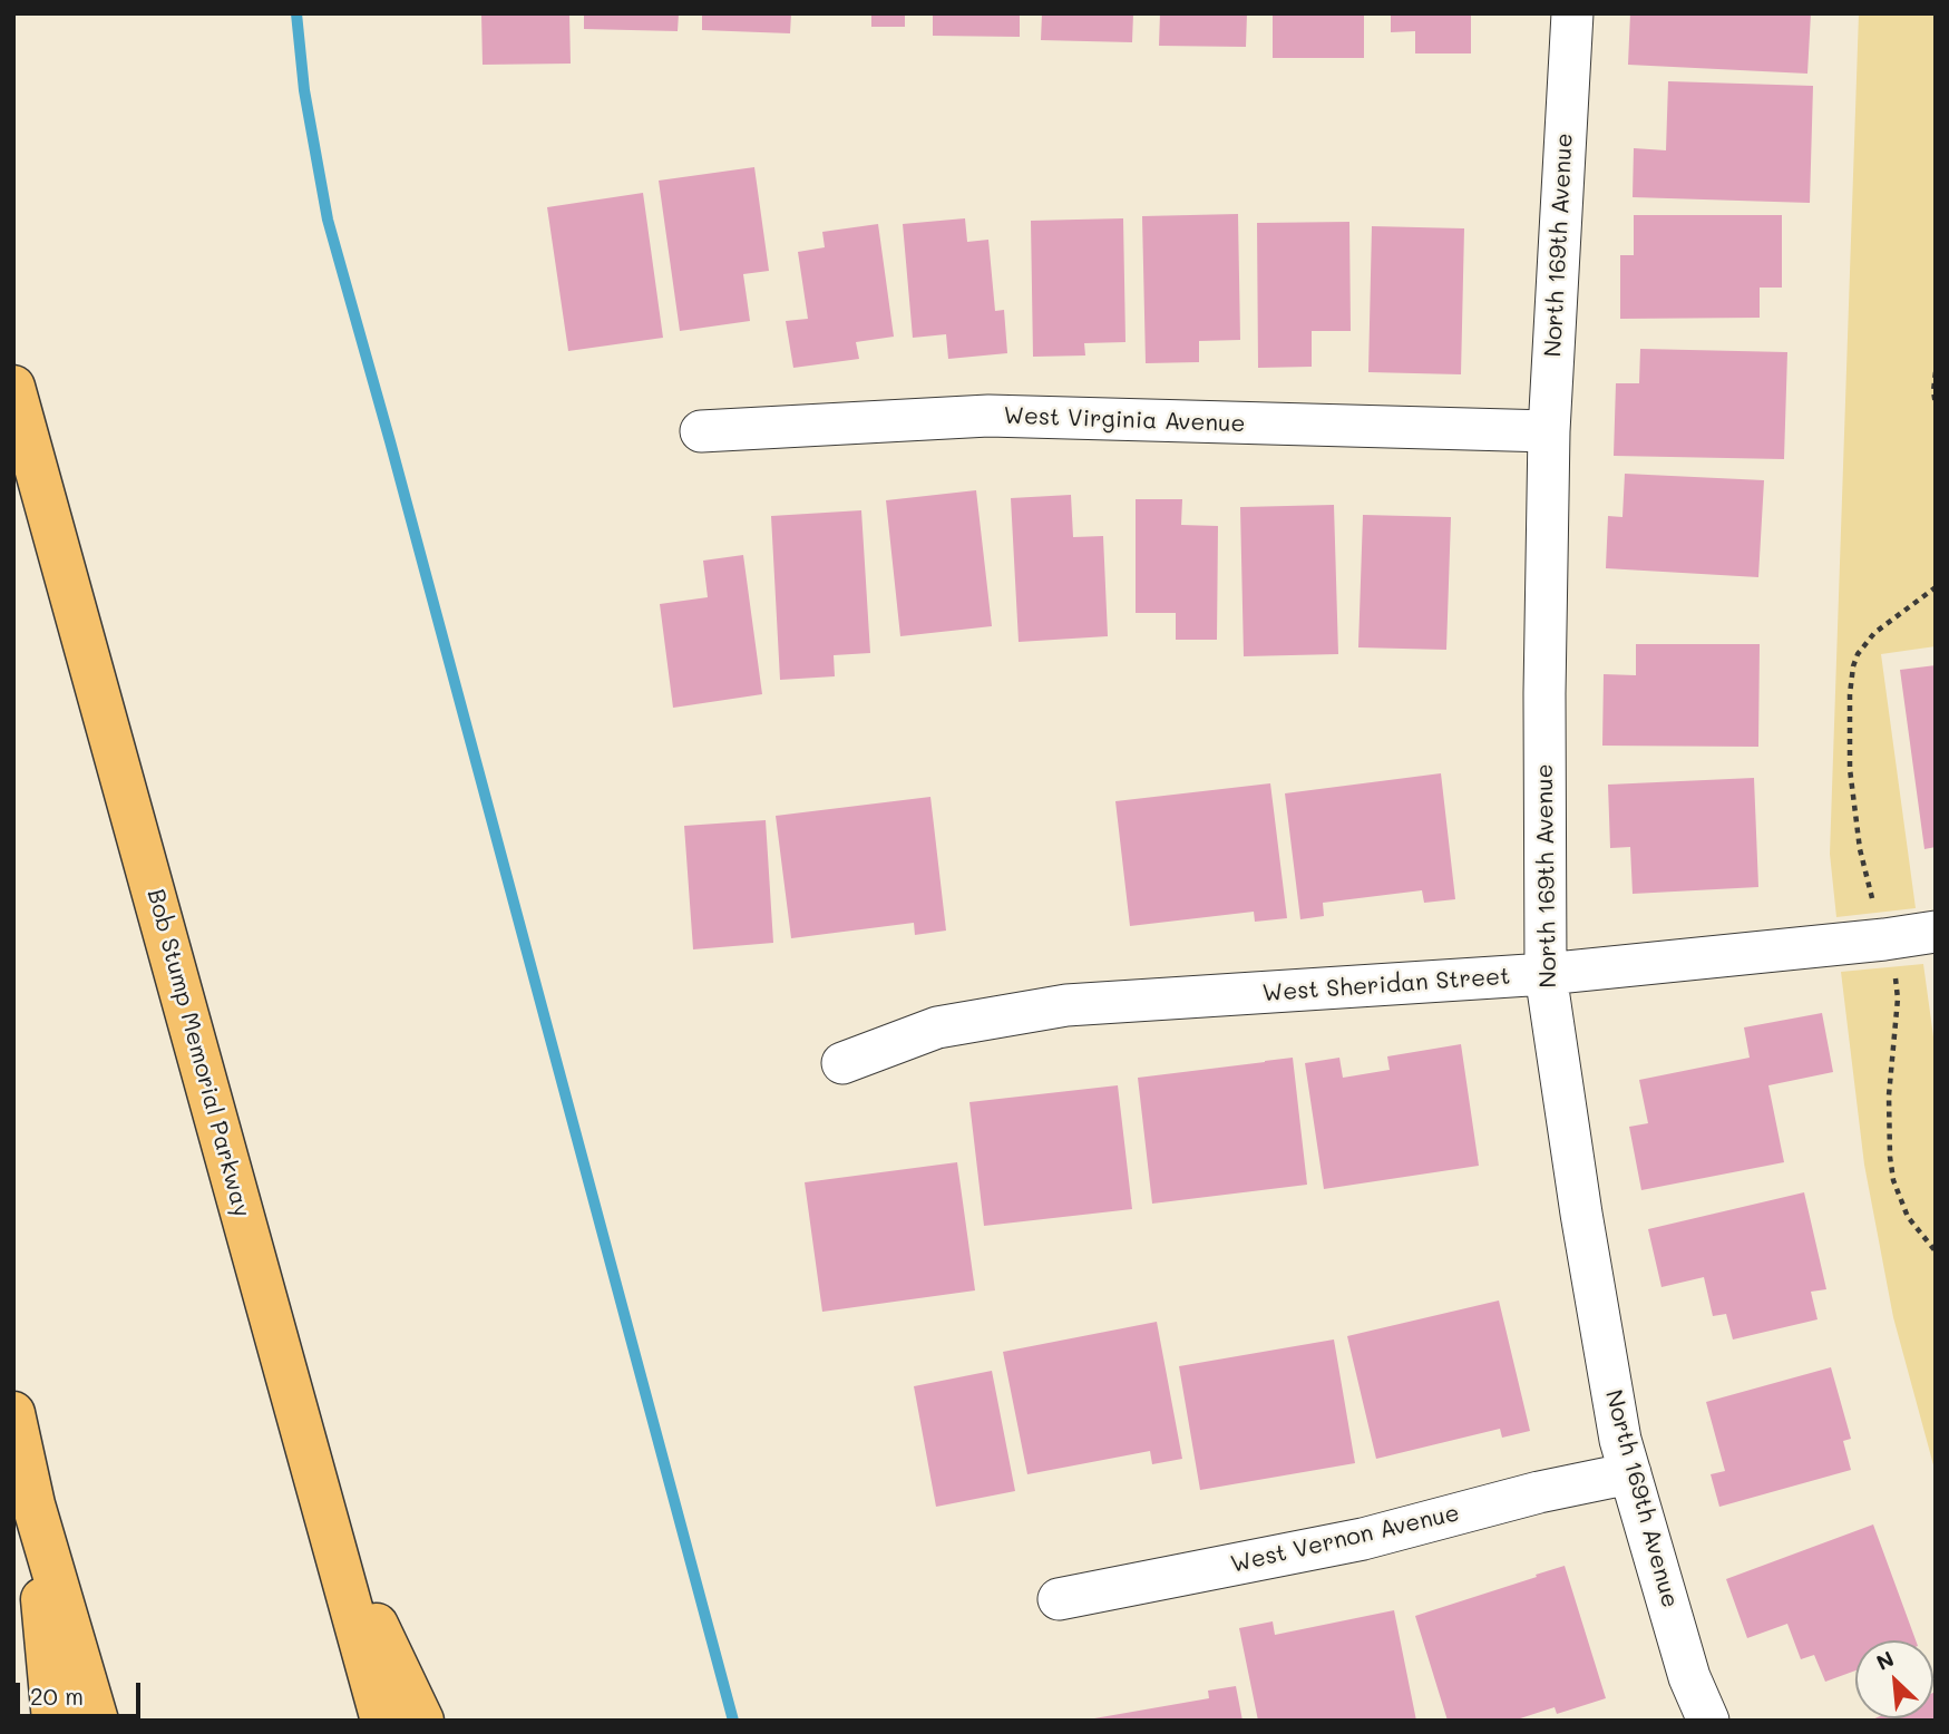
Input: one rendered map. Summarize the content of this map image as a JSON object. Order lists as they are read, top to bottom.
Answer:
{
  "streets": {
    "highway": ["Bob Stump Memorial Parkway"],
    "street": [
      "North 169th Avenue",
      "West Virginia Avenue",
      "West Sheridan Street",
      "West Vernon Avenue"
    ]
  },
  "crossings": [
    ["North 169th Avenue", "West Virginia Avenue"],
    ["North 169th Avenue", "West Sheridan Street"],
    ["North 169th Avenue", "West Vernon Avenue"]
  ],
  "scale_bar": "20 m",
  "north": "top left"
}
